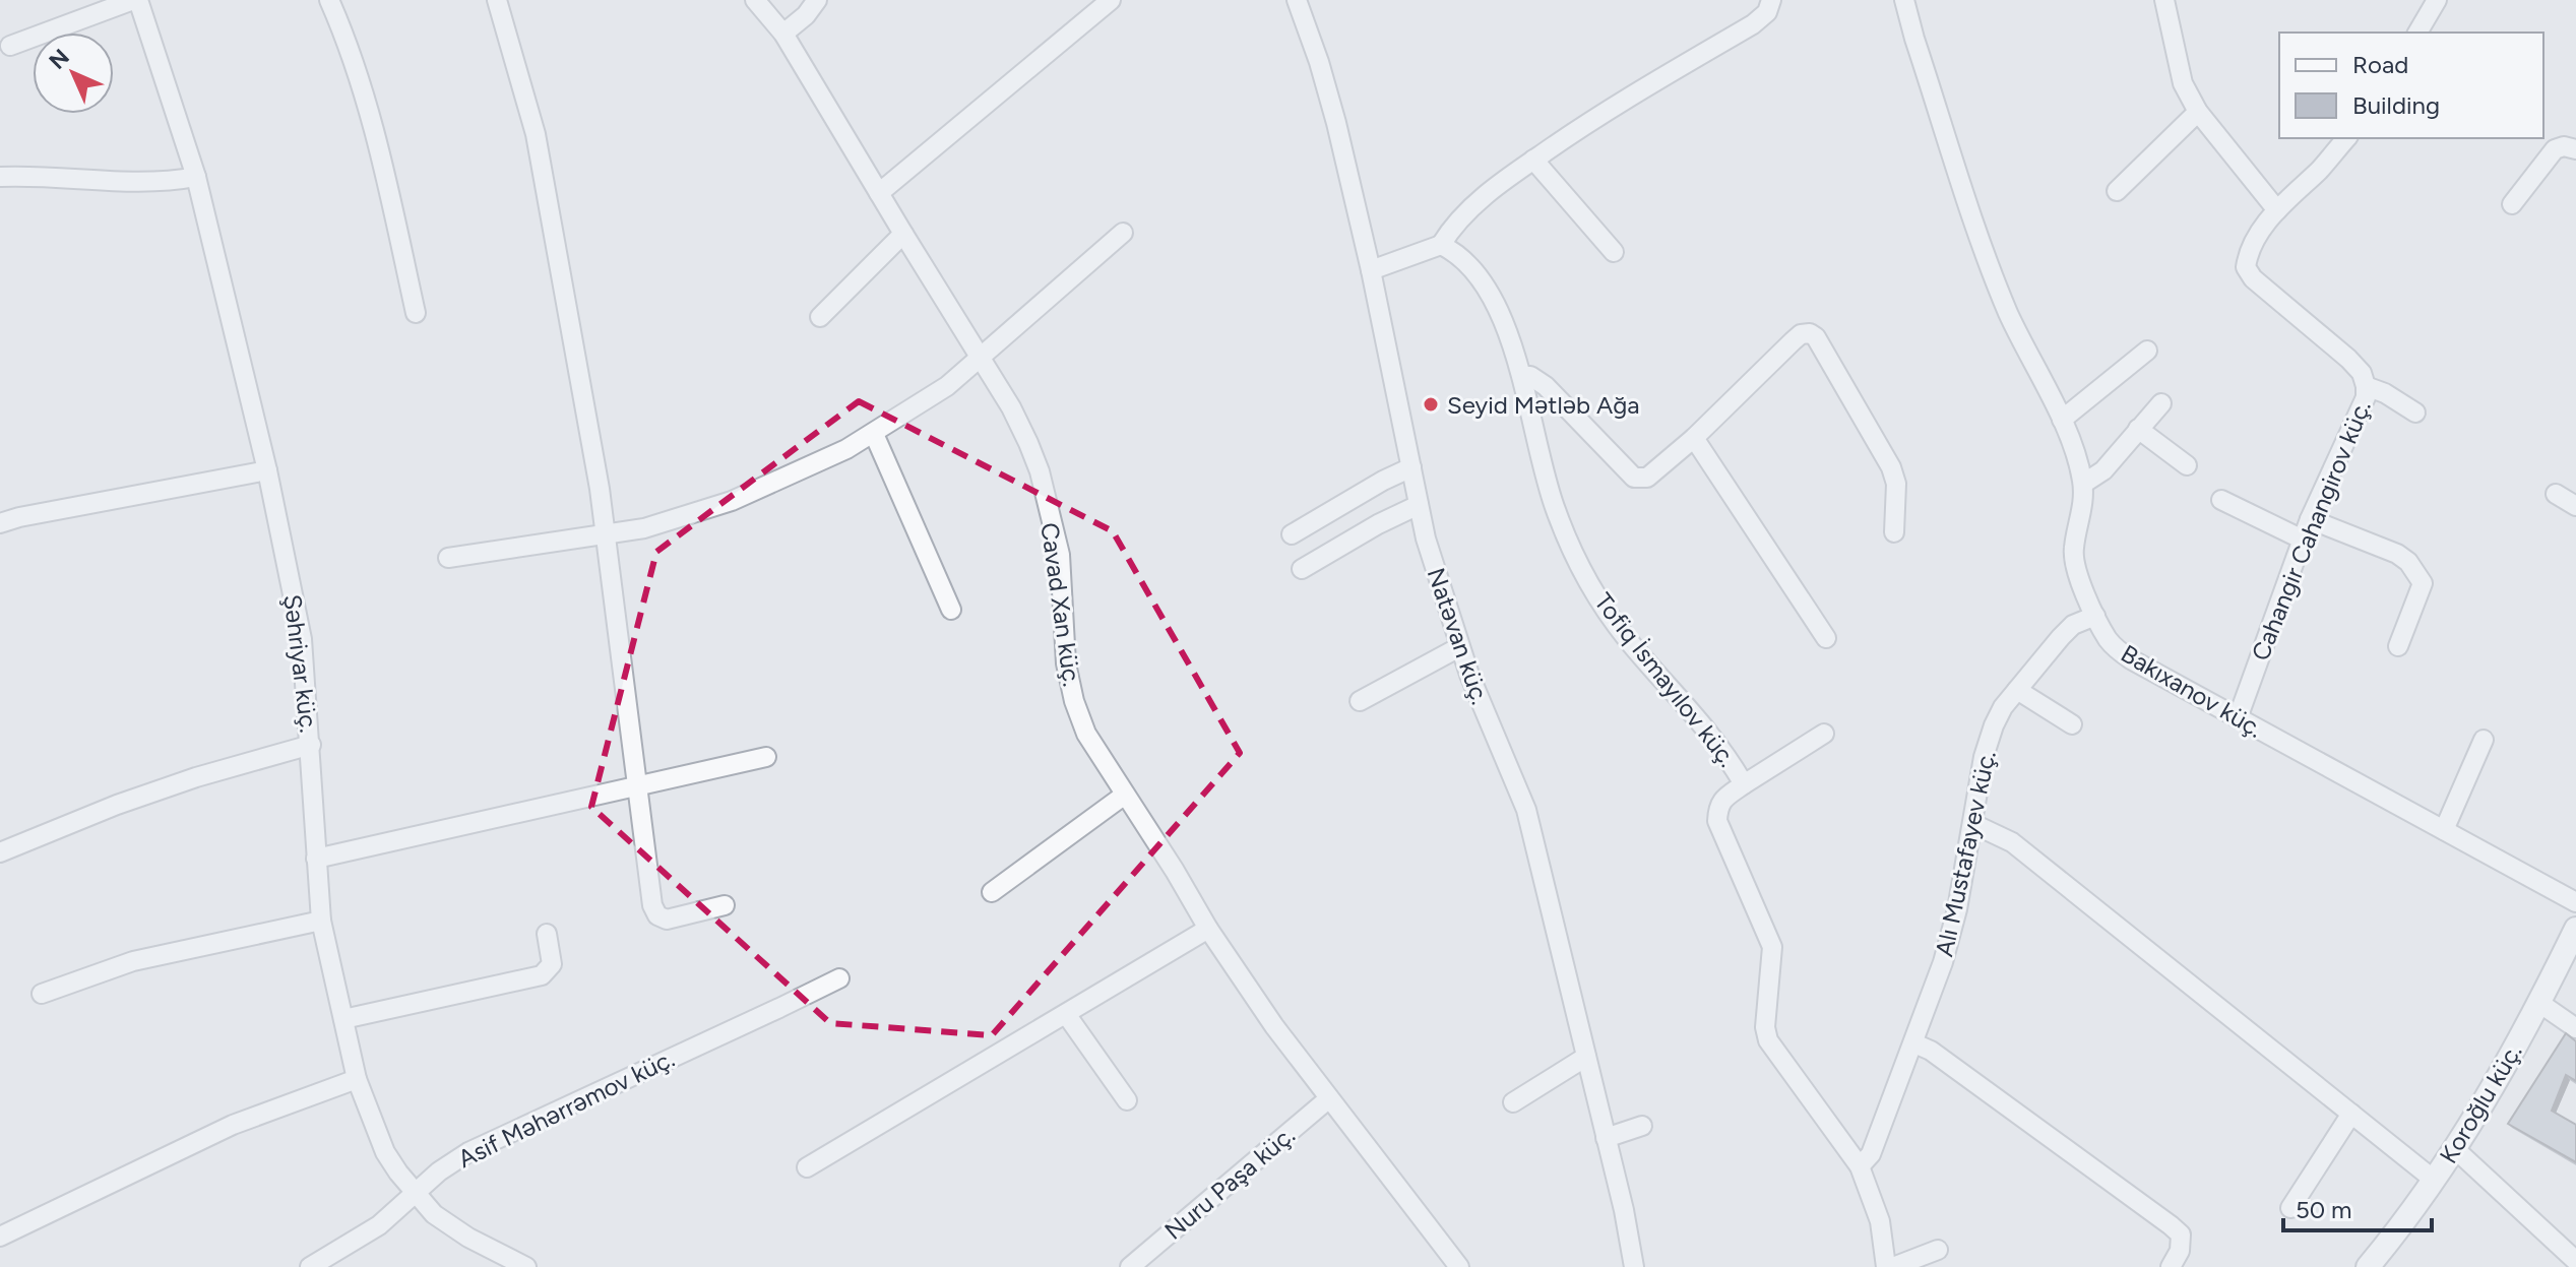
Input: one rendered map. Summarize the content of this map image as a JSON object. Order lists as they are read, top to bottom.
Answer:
{
  "streets": {
    "street": [
      "Cahangir Cahangirov küç.",
      "Cavad Xan küç.",
      "Natəvan küç.",
      "Şəhriyar küç.",
      "Tofiq İsmayılov küç.",
      "Bakıxanov küç.",
      "Alı Mustafayev küç.",
      "Koroğlu küç.",
      "Asif Məhərrəmov küç.",
      "Nuru Paşa küç."
    ]
  },
  "crossings": [
    ["Cahangir Cahangirov küç.", "Bakıxanov küç."],
    ["Cavad Xan küç.", "Nuru Paşa küç."],
    ["Şəhriyar küç.", "Asif Məhərrəmov küç."],
    ["Tofiq İsmayılov küç.", "Alı Mustafayev küç."],
    ["Bakıxanov küç.", "Alı Mustafayev küç."]
  ],
  "places": ["Seyid Mətləb Ağa"],
  "legend": ["Road", "Building"],
  "scale_bar": "50 m",
  "north": "top left"
}
